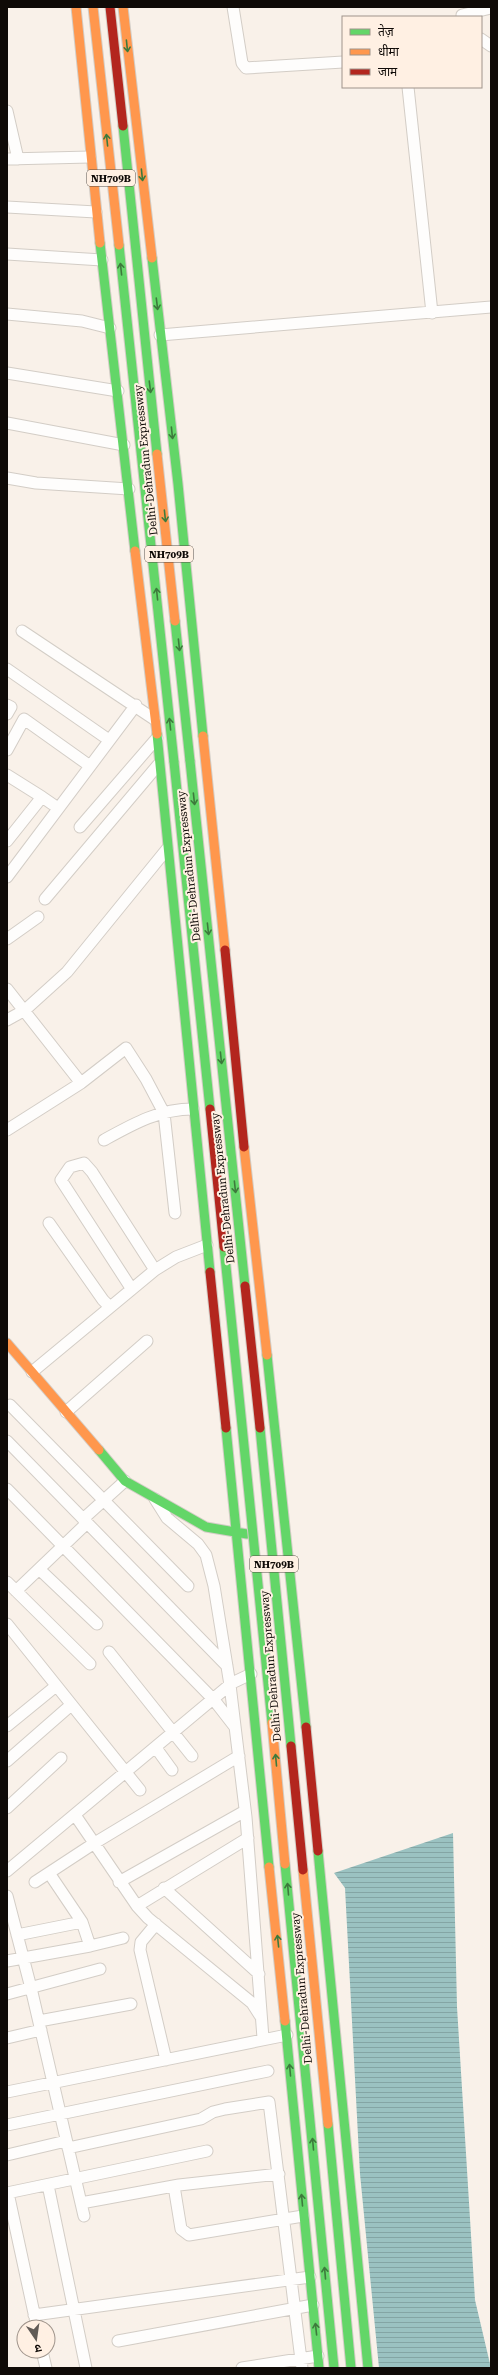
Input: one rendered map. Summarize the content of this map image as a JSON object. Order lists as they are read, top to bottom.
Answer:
{
  "streets": {
    "main road": ["NH709B", "Delhi-Dehradun Expressway"]
  },
  "legend": ["तेज़", "धीमा", "जाम"],
  "north": "bottom"
}
